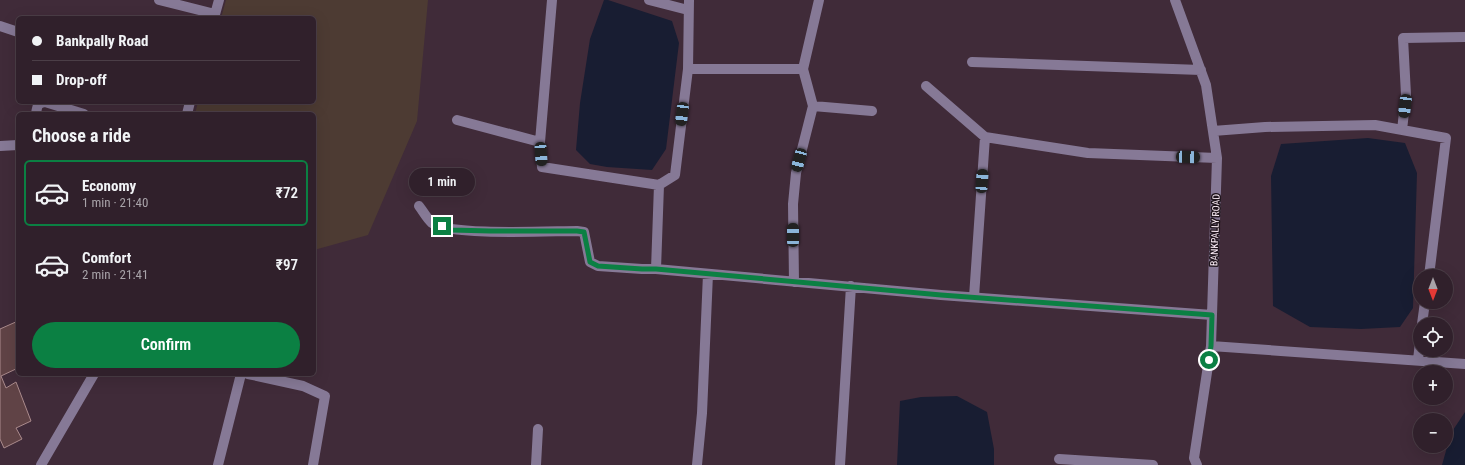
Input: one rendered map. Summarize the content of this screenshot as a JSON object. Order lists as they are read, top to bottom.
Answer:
{
  "streets": {
    "street": ["BANKPALLY ROAD"]
  },
  "north": "bottom",
  "page": {
    "banner": ["Bankpally Road", "Drop-off"],
    "heading": "Choose a ride",
    "list": [
      {
        "name": "Economy",
        "note": "1 min · 21:40",
        "value": "₹72"
      },
      {
        "name": "Comfort",
        "note": "2 min · 21:41",
        "value": "₹97"
      }
    ],
    "bubble": "1 min",
    "map_buttons": ["+", "−"],
    "buttons": "Confirm"
  }
}
